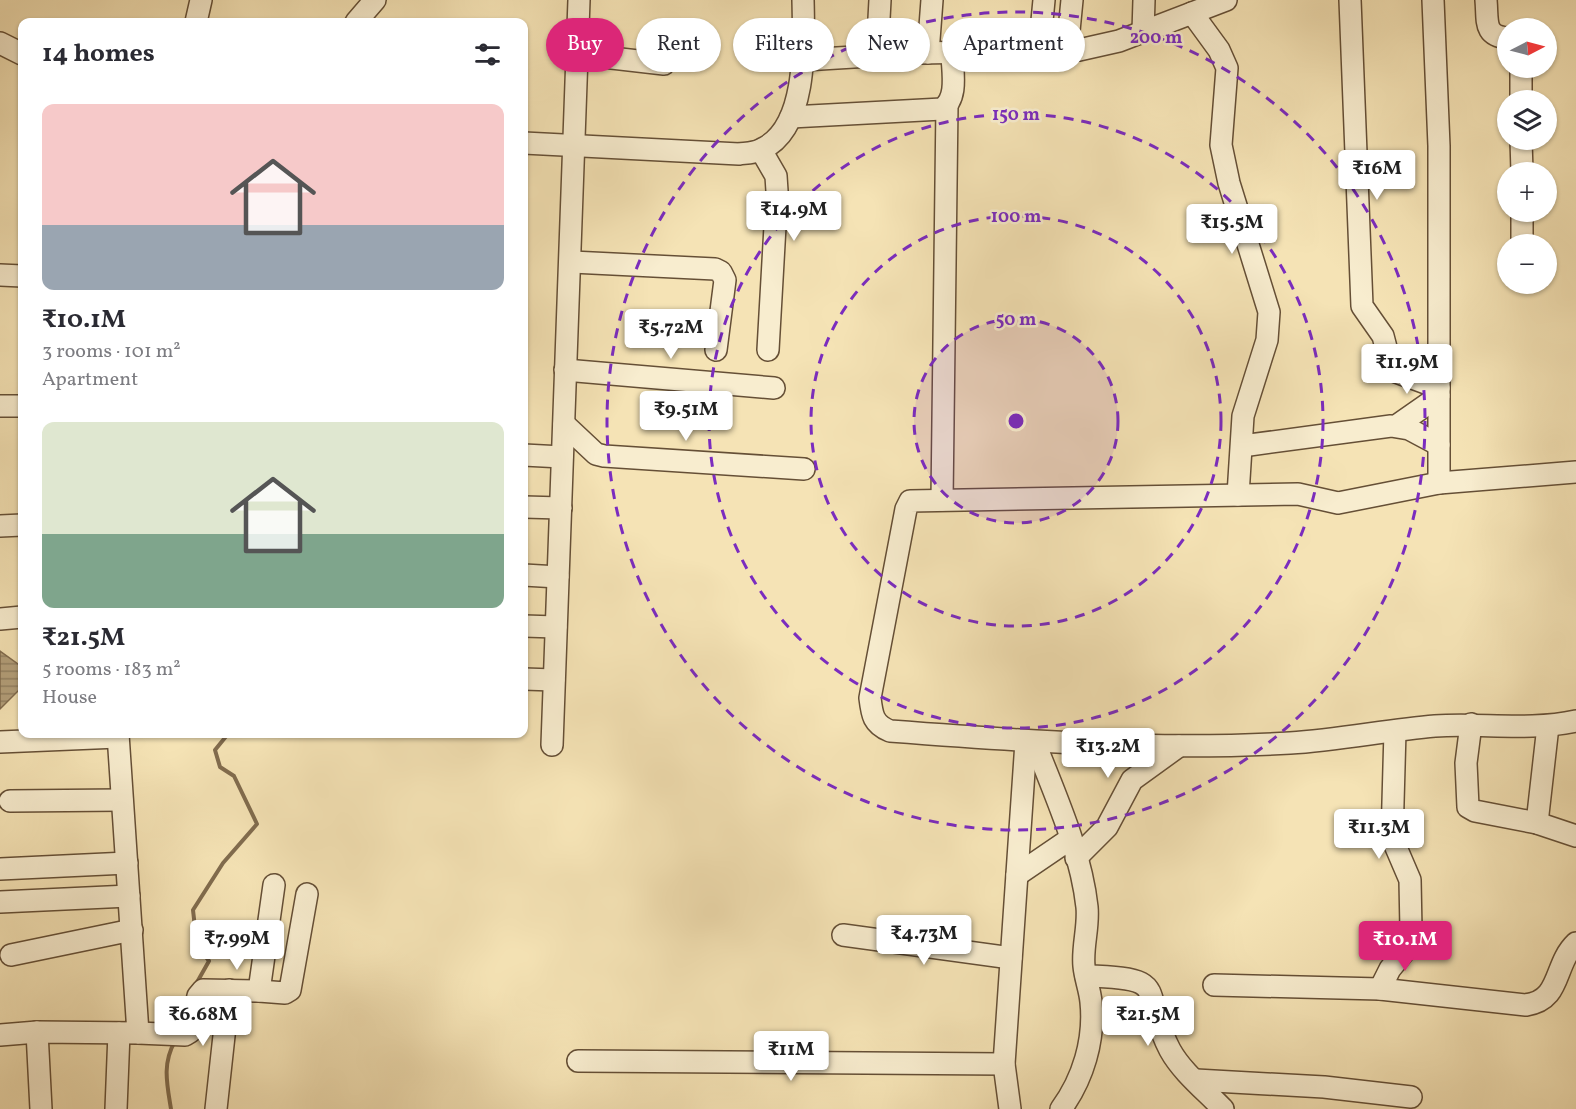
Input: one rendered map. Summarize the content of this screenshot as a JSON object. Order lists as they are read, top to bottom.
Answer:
{
  "north": "right",
  "page": {
    "map_buttons": ["+", "−"],
    "chip": [
      "Buy",
      "Rent",
      "Filters",
      "New",
      "Apartment"
    ],
    "heading": "14 homes",
    "list": [
      {
        "name": "₹10.1M",
        "note": "3 rooms · 101 m² · Apartment"
      },
      {
        "name": "₹21.5M",
        "note": "5 rooms · 183 m² · House"
      }
    ],
    "price": [
      "₹16M",
      "₹14.9M",
      "₹15.5M",
      "₹5.72M",
      "₹11.9M",
      "₹9.51M",
      "₹13.2M",
      "₹11.3M",
      "₹4.73M",
      "₹7.99M",
      "₹10.1M",
      "₹6.68M",
      "₹21.5M",
      "₹11M"
    ]
  },
  "rings": [
    "200 m",
    "150 m",
    "100 m",
    "50 m"
  ]
}
